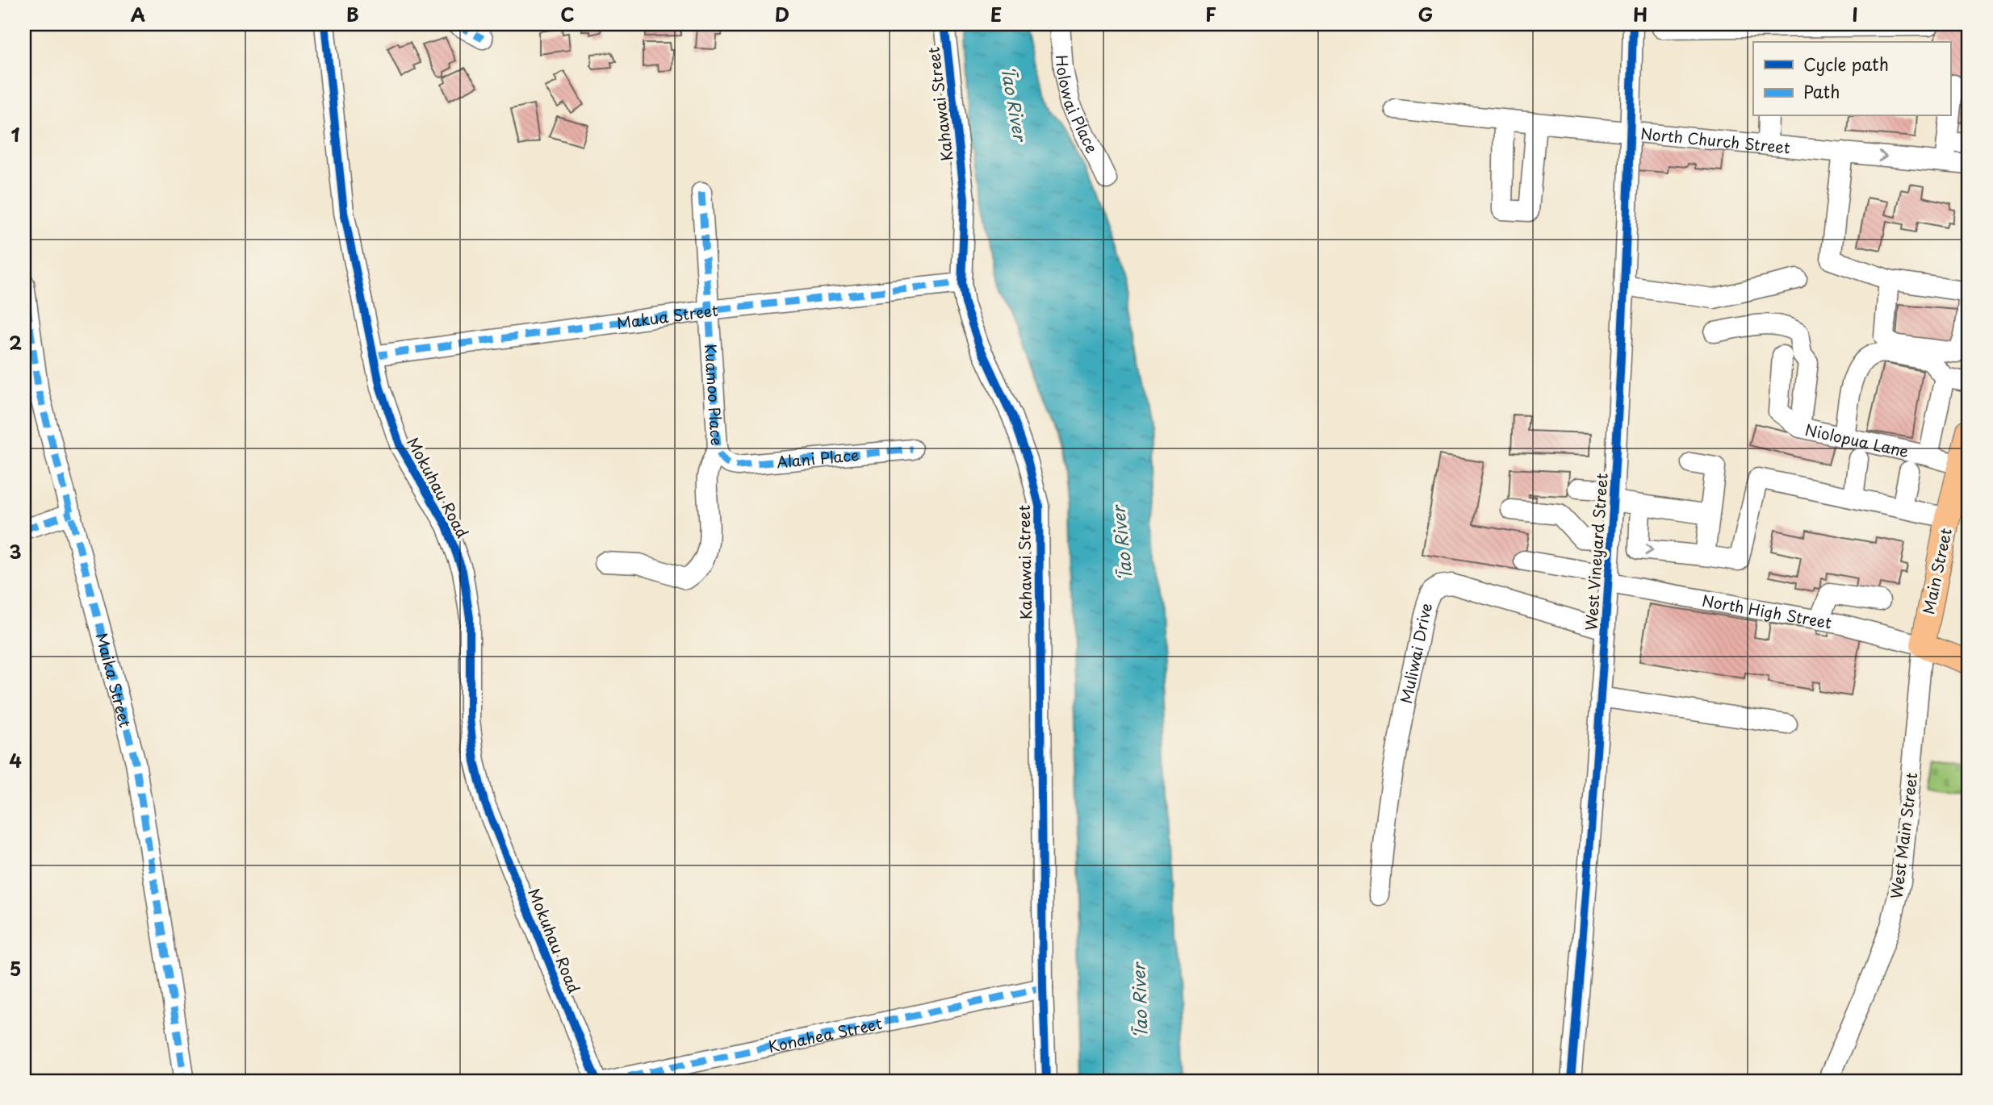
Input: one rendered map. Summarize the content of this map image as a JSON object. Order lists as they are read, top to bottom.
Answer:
{
  "streets": {
    "main road": ["Main Street"],
    "street": [
      "Holowai Place",
      "Kahawai Street",
      "North Church Street",
      "Makua Street",
      "Kuamoo Place",
      "Niolopua Lane",
      "Alani Place",
      "Mokuhau Road",
      "West Vineyard Street",
      "North High Street",
      "Muliwai Drive",
      "Maika Street",
      "West Main Street",
      "Konahea Street"
    ]
  },
  "crossings": [
    ["Kahawai Street", "Makua Street"],
    ["Kahawai Street", "Konahea Street"],
    ["North Church Street", "West Vineyard Street"],
    ["Makua Street", "Kuamoo Place"],
    ["Makua Street", "Mokuhau Road"],
    ["Kuamoo Place", "Alani Place"],
    ["Niolopua Lane", "Main Street"],
    ["West Vineyard Street", "North High Street"],
    ["West Vineyard Street", "Muliwai Drive"],
    ["Main Street", "North High Street"],
    ["Main Street", "West Main Street"],
    ["North High Street", "West Main Street"]
  ],
  "water": ["ʻĪao River"],
  "legend": ["Cycle path", "Path"],
  "grid": {
    "columns": [
      "A",
      "B",
      "C",
      "D",
      "E",
      "F",
      "G",
      "H",
      "I"
    ],
    "rows": [
      "1",
      "2",
      "3",
      "4",
      "5"
    ]
  }
}
